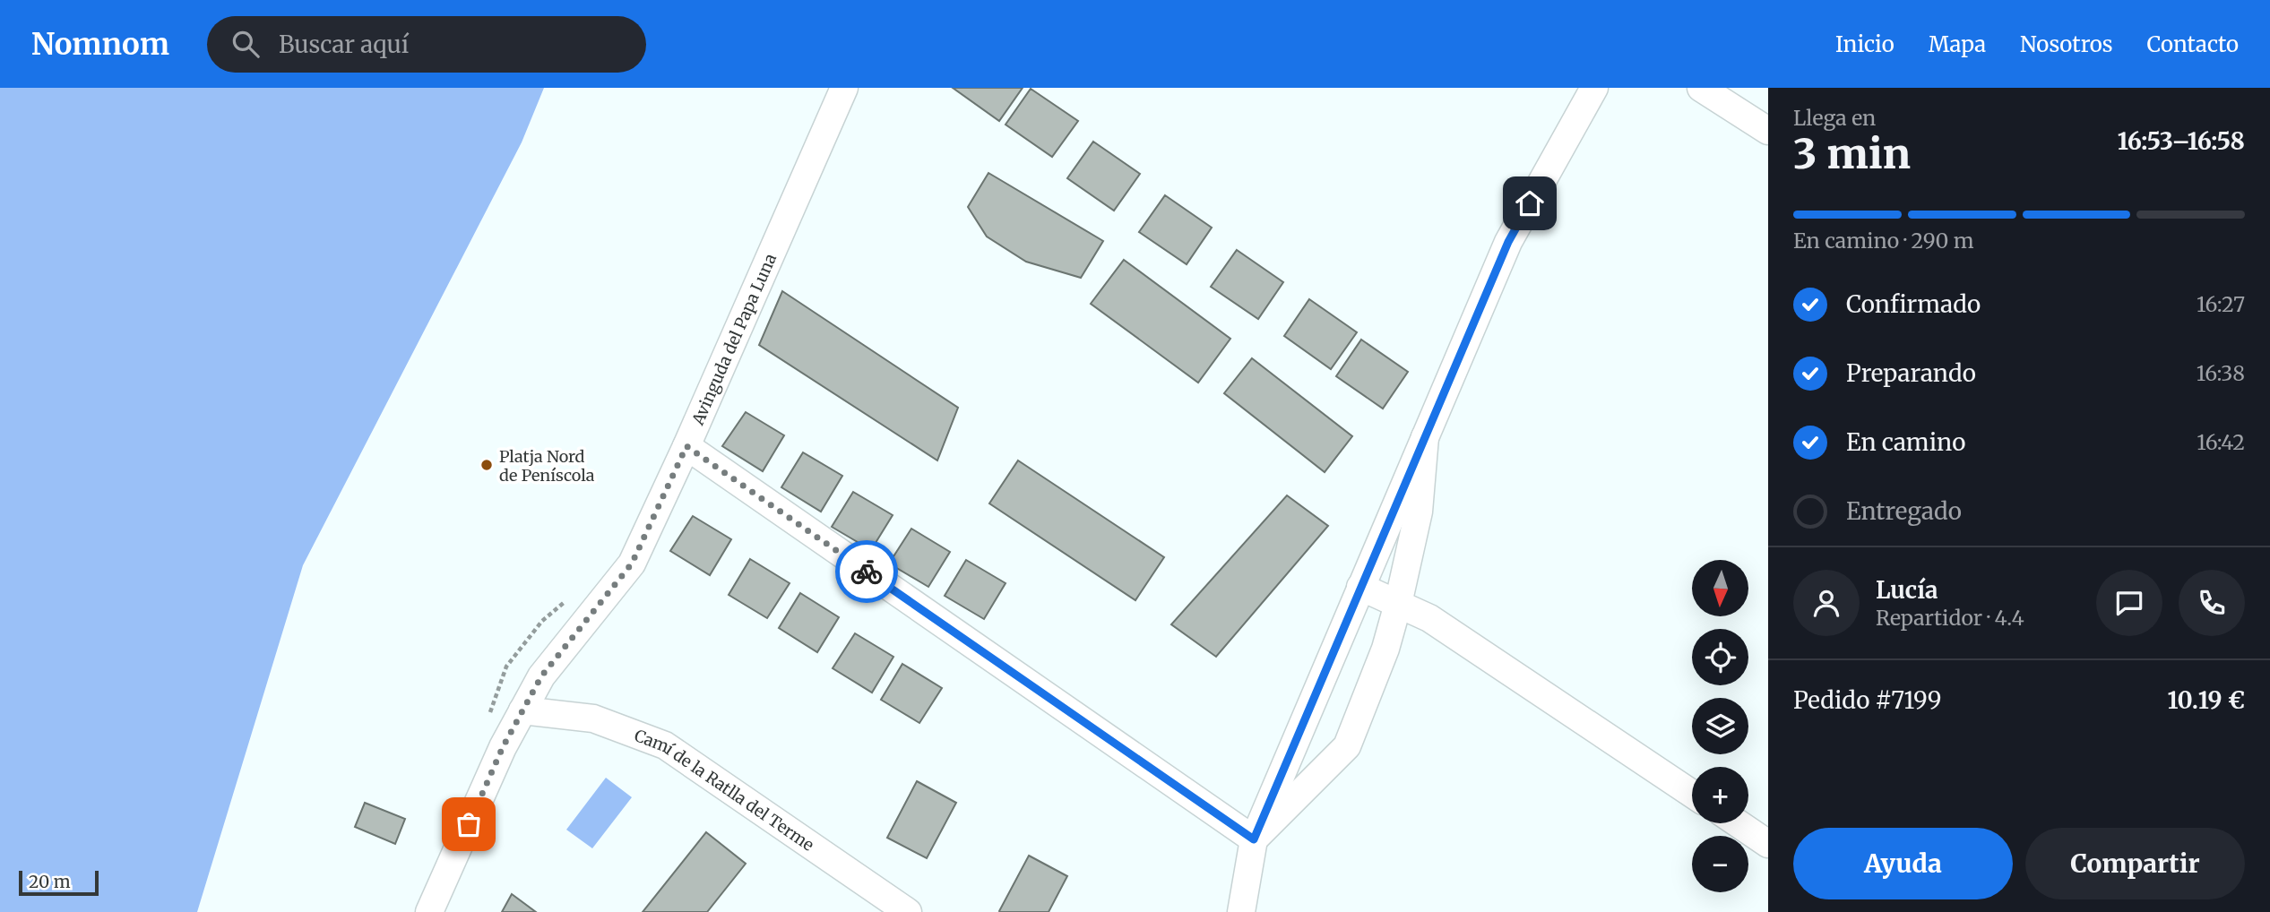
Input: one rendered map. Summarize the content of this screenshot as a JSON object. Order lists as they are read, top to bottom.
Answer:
{
  "streets": {
    "street": ["Avinguda del Papa Luna", "Camí de la Ratlla del Terme"]
  },
  "crossings": [
    ["Avinguda del Papa Luna", "Camí de la Ratlla del Terme"]
  ],
  "places": ["Platja Nord de Peníscola"],
  "scale_bar": "20 m",
  "north": "bottom",
  "page": {
    "header": "Nomnom",
    "search": "Buscar aquí",
    "nav": [
      "Inicio",
      "Mapa",
      "Nosotros",
      "Contacto"
    ],
    "heading": ["3 min", "Llega en", "16:53–16:58"],
    "panel": [
      "Lucía",
      "Repartidor · 4.4",
      "Pedido #7199",
      "10.19 €"
    ],
    "bar": "En camino · 290 m",
    "list": [
      ["Confirmado", "16:27"],
      ["Preparando", "16:38"],
      ["En camino", "16:42"],
      "Entregado"
    ],
    "map_buttons": ["+", "−"],
    "buttons": ["Ayuda", "Compartir"],
    "scale": "20 m"
  }
}
